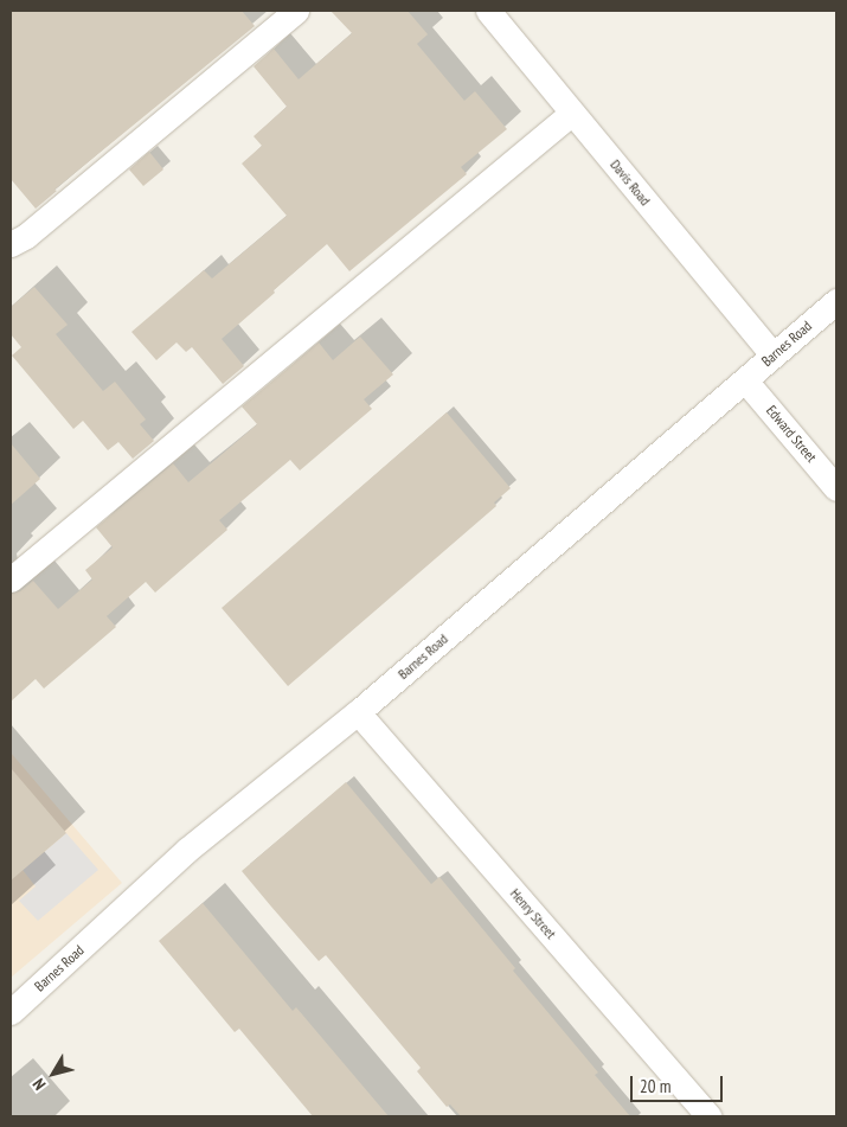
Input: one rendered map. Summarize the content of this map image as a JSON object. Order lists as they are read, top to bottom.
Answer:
{
  "streets": {
    "street": [
      "Davis Road",
      "Barnes Road",
      "Edward Street",
      "Henry Street"
    ]
  },
  "crossings": [
    ["Davis Road", "Barnes Road"],
    ["Barnes Road", "Edward Street"],
    ["Barnes Road", "Henry Street"]
  ],
  "scale_bar": "20 m",
  "north": "bottom left"
}
